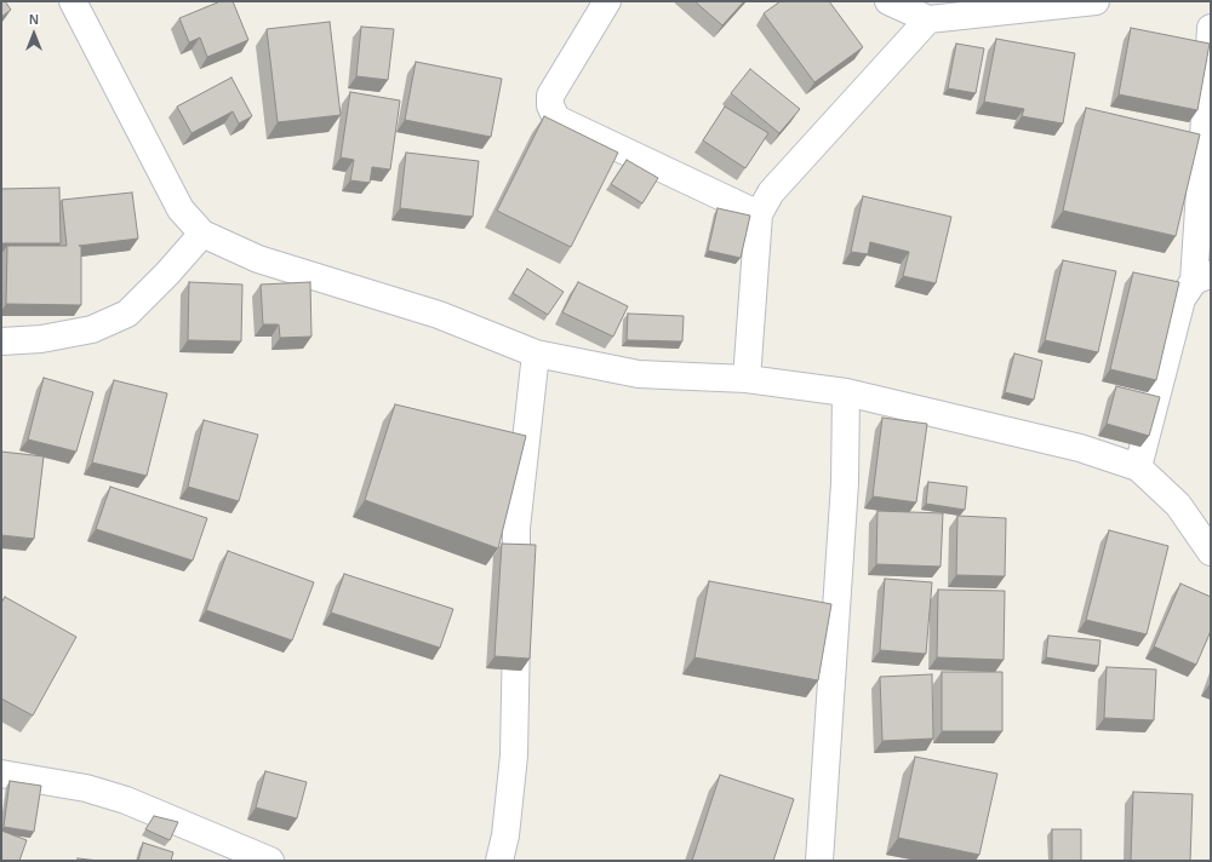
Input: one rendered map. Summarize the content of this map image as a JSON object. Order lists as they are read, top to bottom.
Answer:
{
  "north": "top"
}
